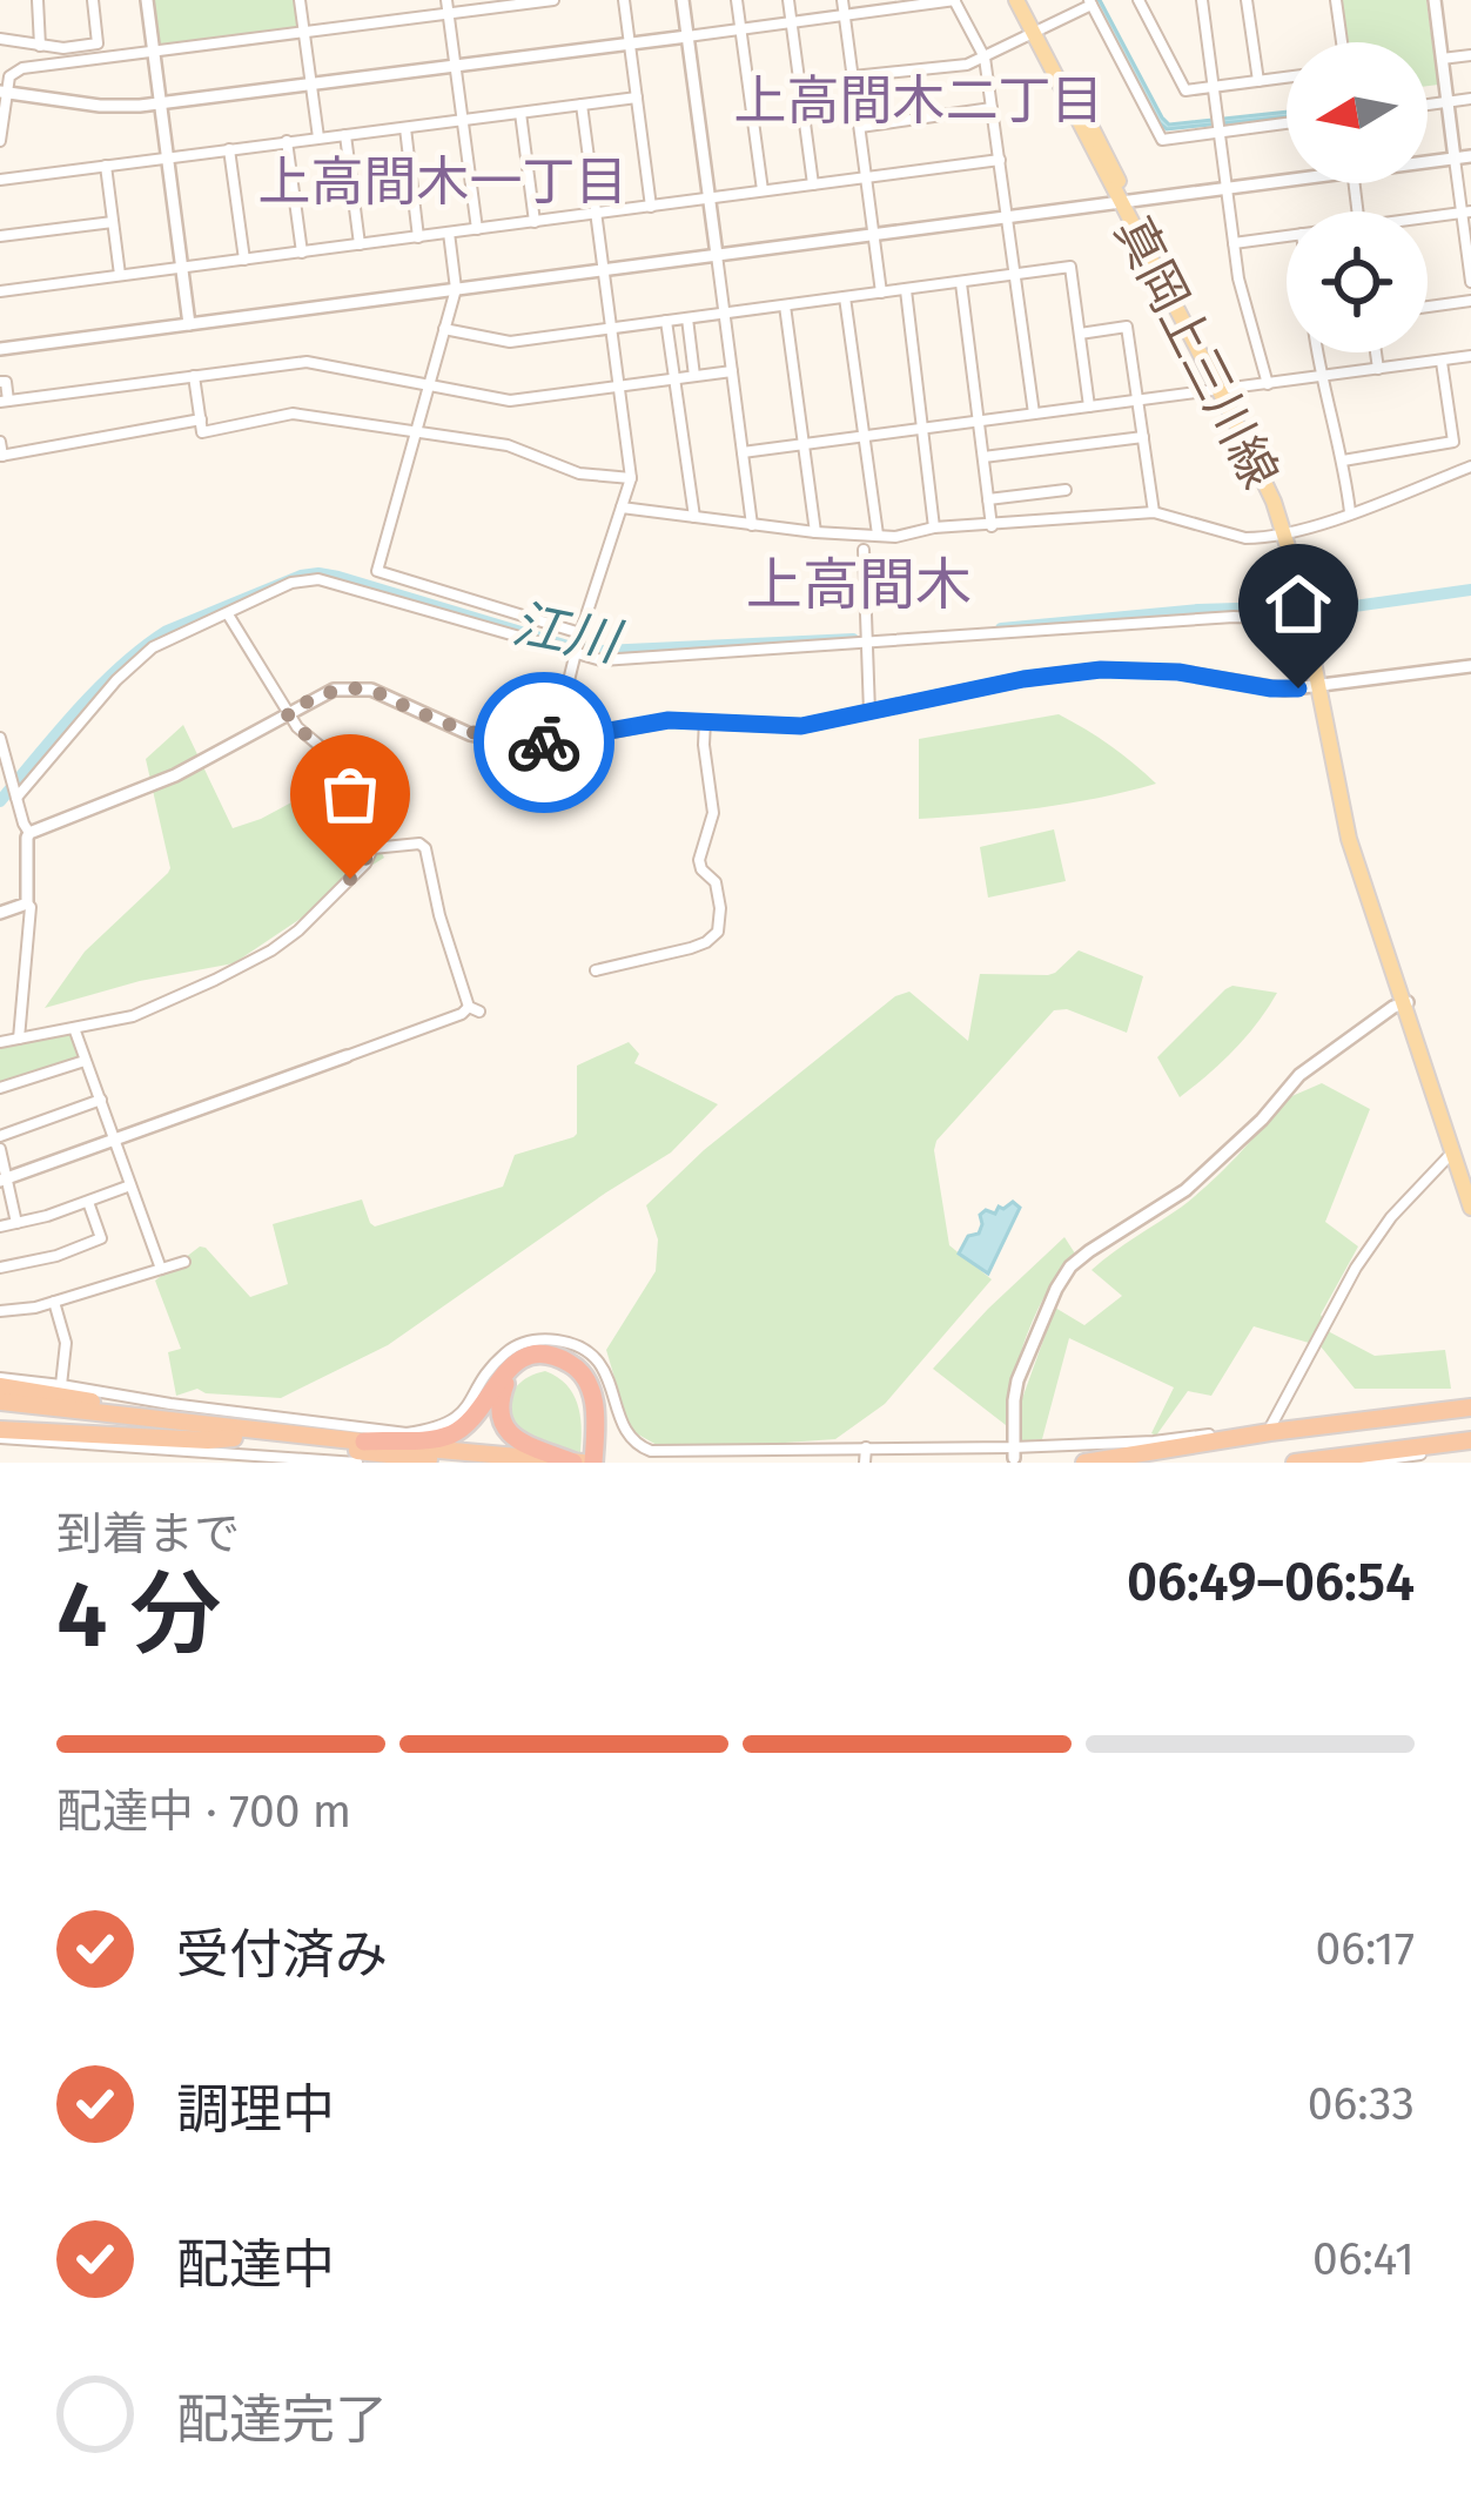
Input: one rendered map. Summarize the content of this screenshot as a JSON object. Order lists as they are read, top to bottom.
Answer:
{
  "streets": {
    "main road": ["真岡上三川線"]
  },
  "districts": ["上高間木二丁目", "上高間木一丁目", "上高間木"],
  "water": ["江川"],
  "north": "left",
  "page": {
    "heading": ["4 分", "到着まで", "06:49–06:54"],
    "bar": "配達中 · 700 m",
    "list": [
      ["受付済み", "06:17"],
      ["調理中", "06:33"],
      ["配達中", "06:41"],
      "配達完了"
    ]
  }
}
